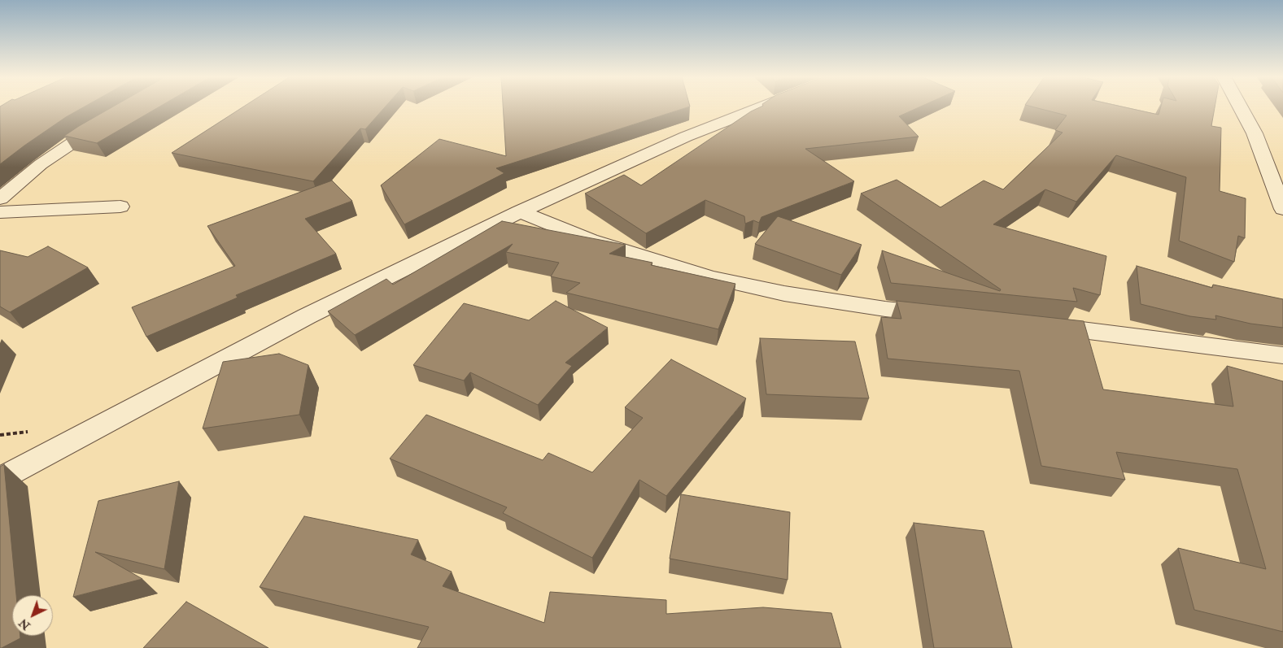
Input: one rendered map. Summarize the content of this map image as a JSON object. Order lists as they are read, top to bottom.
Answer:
{
  "north": "bottom left"
}
